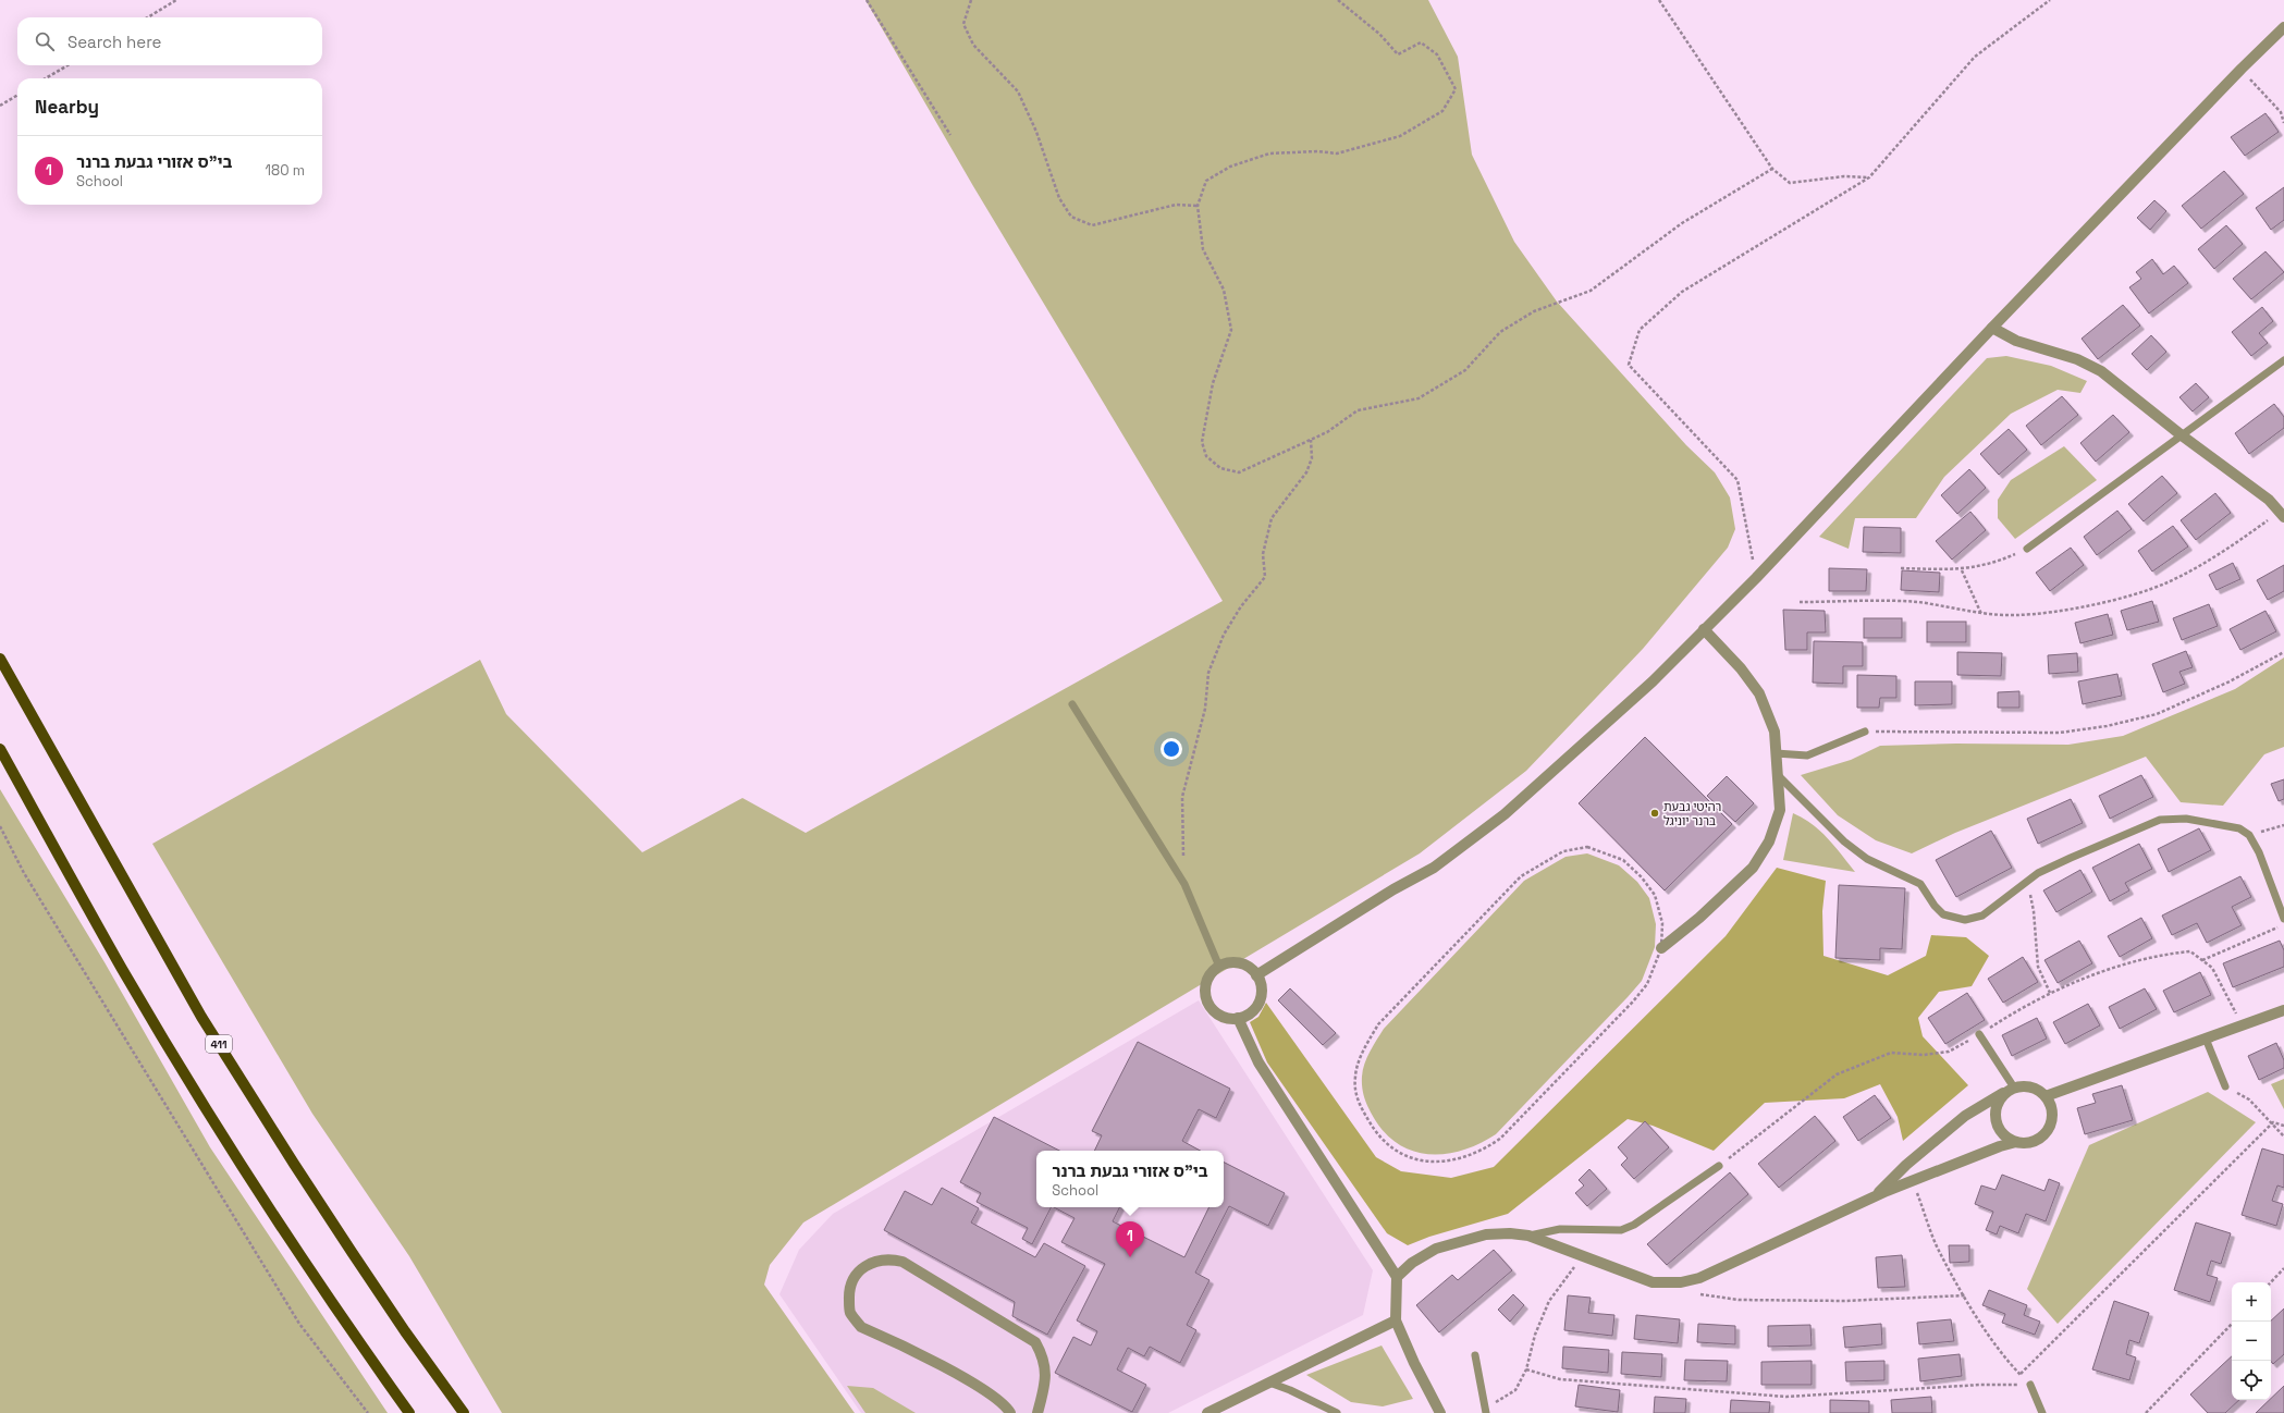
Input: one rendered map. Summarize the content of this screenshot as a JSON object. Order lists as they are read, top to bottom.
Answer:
{
  "streets": {
    "main road": ["411"]
  },
  "places": ["רהיטי גבעת ברנר יוניגל"],
  "page": {
    "search": "Search here",
    "heading": "Nearby",
    "list": [
      {
        "mark": "1",
        "name": "בי\"ס אזורי גבעת ברנר",
        "note": "School",
        "value": "180 m"
      }
    ],
    "popup": ["בי\"ס אזורי גבעת ברנר", "School"],
    "pins": "1",
    "map_buttons": ["+", "−"]
  }
}
